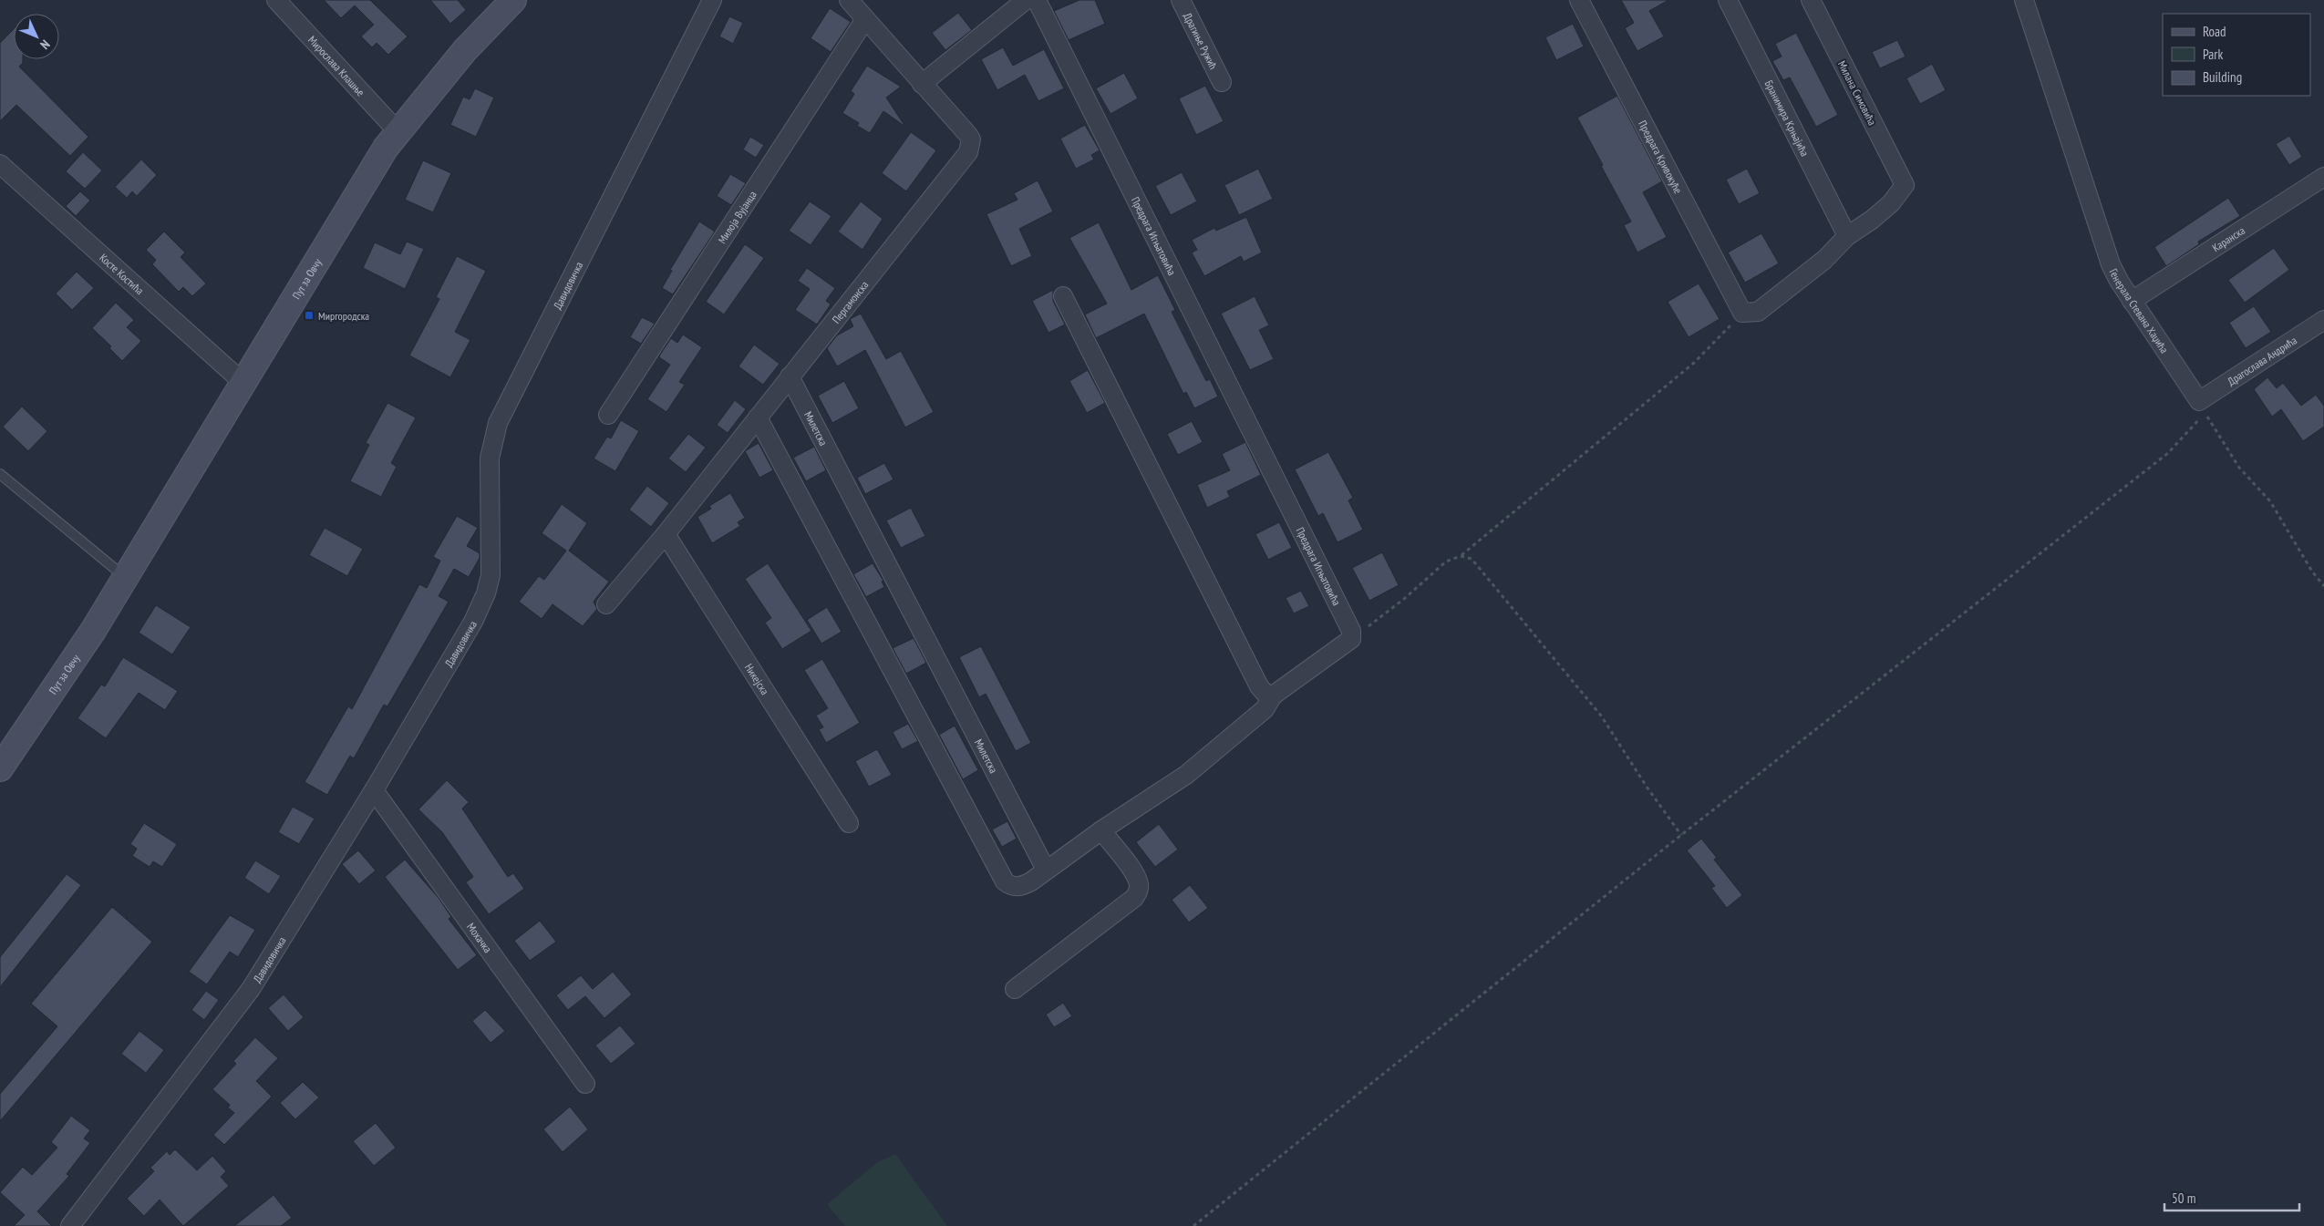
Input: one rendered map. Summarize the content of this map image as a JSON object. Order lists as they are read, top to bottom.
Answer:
{
  "streets": {
    "street": [
      "Драгиње Ружић",
      "Мирослава Клашње",
      "Милана Симовића",
      "Бранимира Крњајића",
      "Предрага Кривокуће",
      "Милоја Вујанца",
      "Предрага Игњатовића",
      "Каранска",
      "Косте Костића",
      "Пут за Овчу",
      "Давидовичка",
      "Пергамонска",
      "Генерала Стевана Хаџића",
      "Драгослава Андрића",
      "Милетска",
      "Никејска",
      "Мохачка"
    ]
  },
  "crossings": [
    ["Мирослава Клашње", "Пут за Овчу"],
    ["Милана Симовића", "Бранимира Крњајића"],
    ["Милоја Вујанца", "Пергамонска"],
    ["Каранска", "Генерала Стевана Хаџића"],
    ["Косте Костића", "Пут за Овчу"],
    ["Давидовичка", "Мохачка"],
    ["Пергамонска", "Милетска"],
    ["Пергамонска", "Никејска"],
    ["Генерала Стевана Хаџића", "Драгослава Андрића"]
  ],
  "places": {
    "transit": ["Миргородска"]
  },
  "legend": ["Road", "Park", "Building"],
  "scale_bar": "50 m",
  "north": "bottom right"
}
